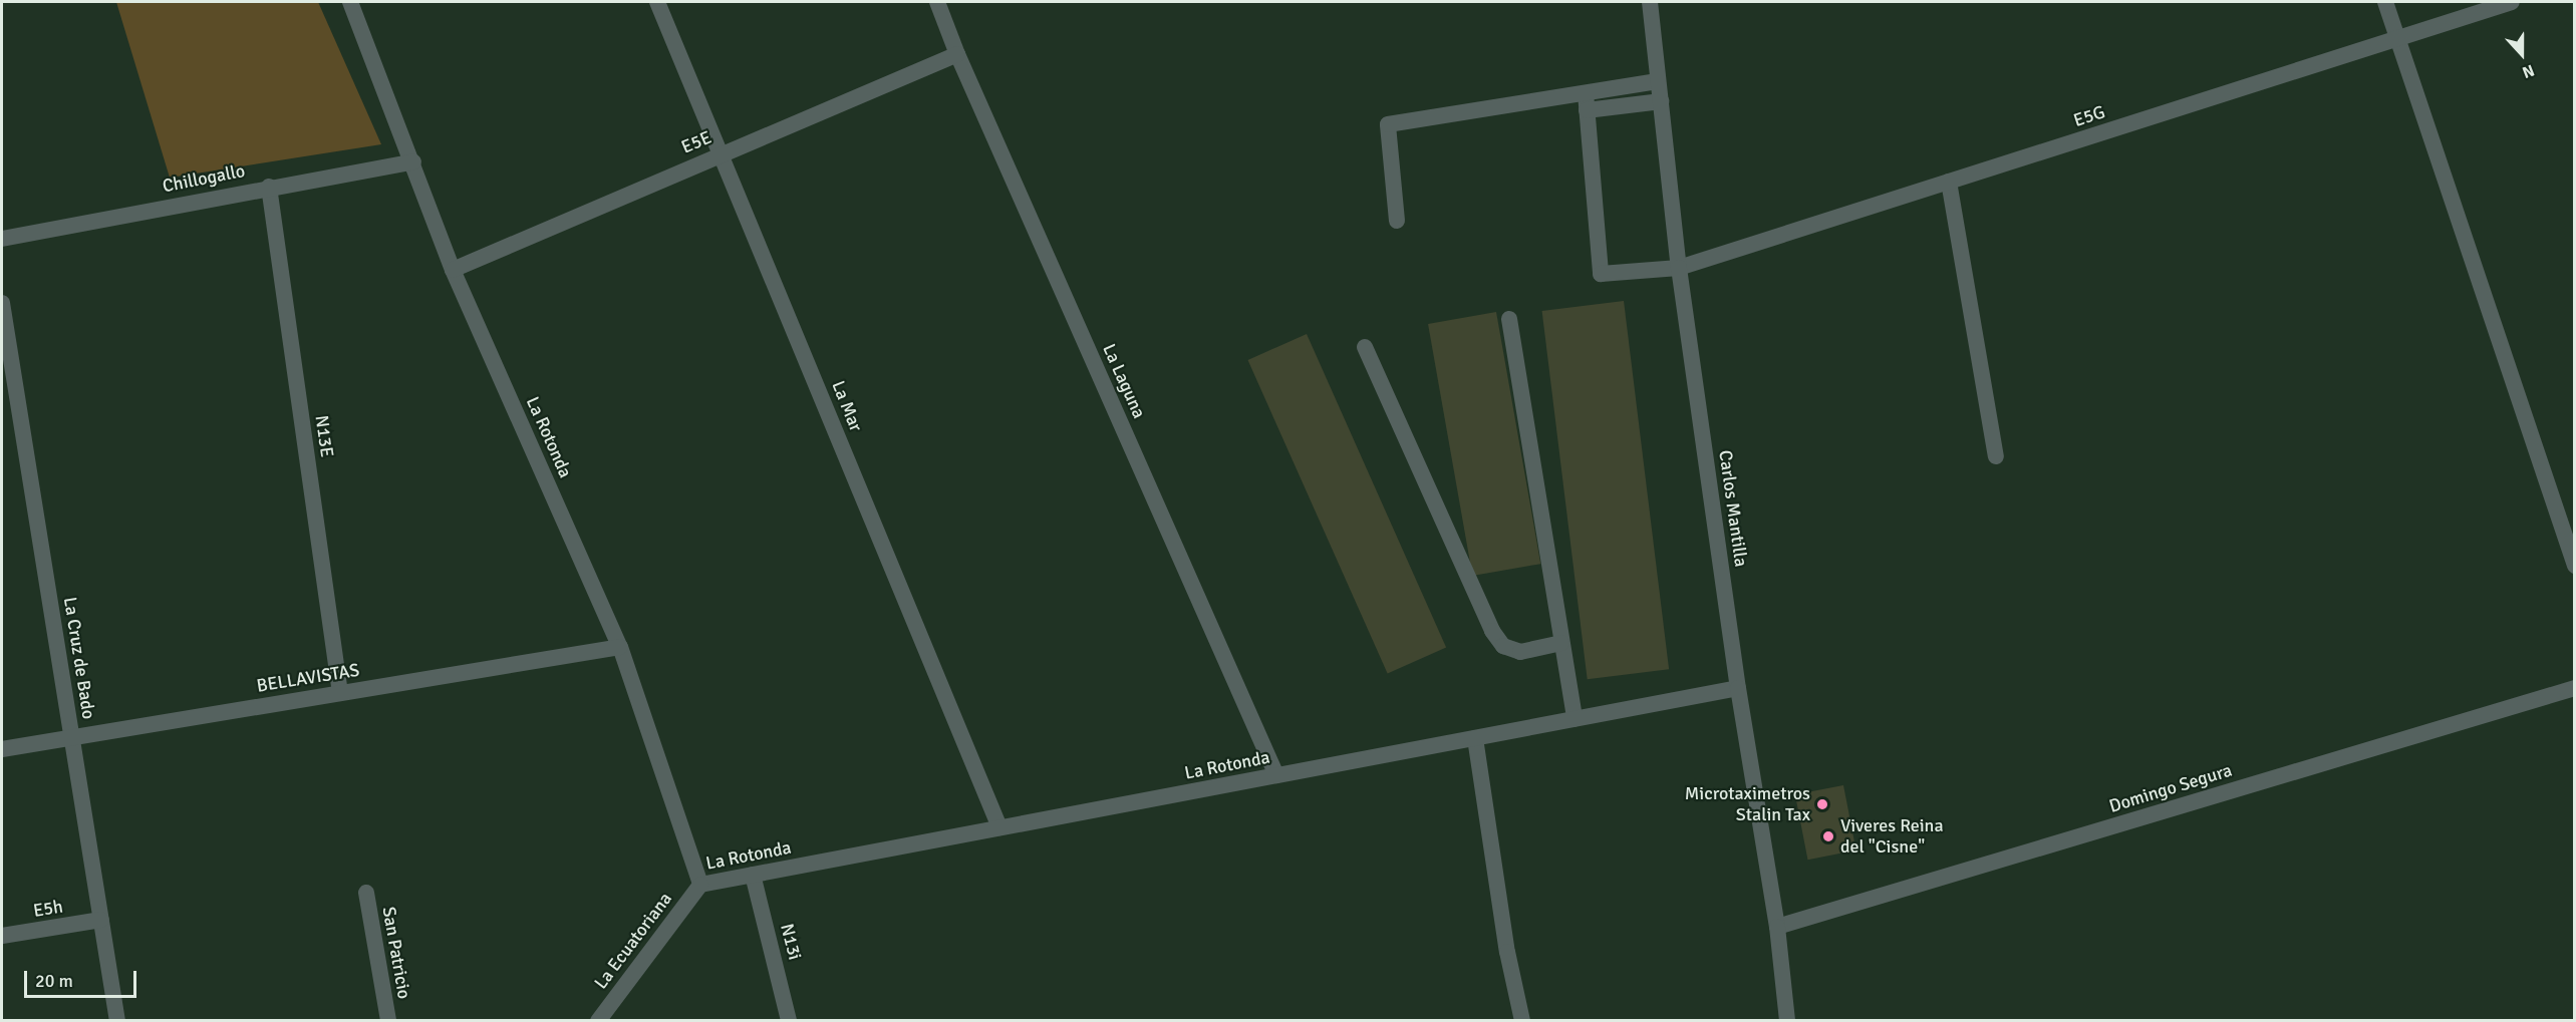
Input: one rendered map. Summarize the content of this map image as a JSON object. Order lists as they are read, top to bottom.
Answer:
{
  "streets": {
    "street": [
      "E5G",
      "E5E",
      "Chillogallo",
      "La Laguna",
      "La Mar",
      "N13E",
      "La Rotonda",
      "Carlos Mantilla",
      "La Cruz de Bado",
      "BELLAVISTAS",
      "Domingo Segura",
      "E5h",
      "La Ecuatoriana",
      "N13i",
      "San Patricio"
    ]
  },
  "crossings": [
    ["E5G", "Carlos Mantilla"],
    ["E5E", "La Laguna"],
    ["E5E", "La Mar"],
    ["E5E", "La Rotonda"],
    ["Chillogallo", "N13E"],
    ["Chillogallo", "La Rotonda"],
    ["La Laguna", "La Rotonda"],
    ["La Mar", "La Rotonda"],
    ["N13E", "BELLAVISTAS"],
    ["La Rotonda", "Carlos Mantilla"],
    ["La Rotonda", "BELLAVISTAS"],
    ["La Rotonda", "La Ecuatoriana"],
    ["La Rotonda", "N13i"],
    ["Carlos Mantilla", "Domingo Segura"],
    ["La Cruz de Bado", "BELLAVISTAS"],
    ["La Cruz de Bado", "E5h"]
  ],
  "places": ["Microtaximetros Stalin Tax", "Viveres Reina del \"Cisne\""],
  "scale_bar": "20 m",
  "north": "bottom"
}
